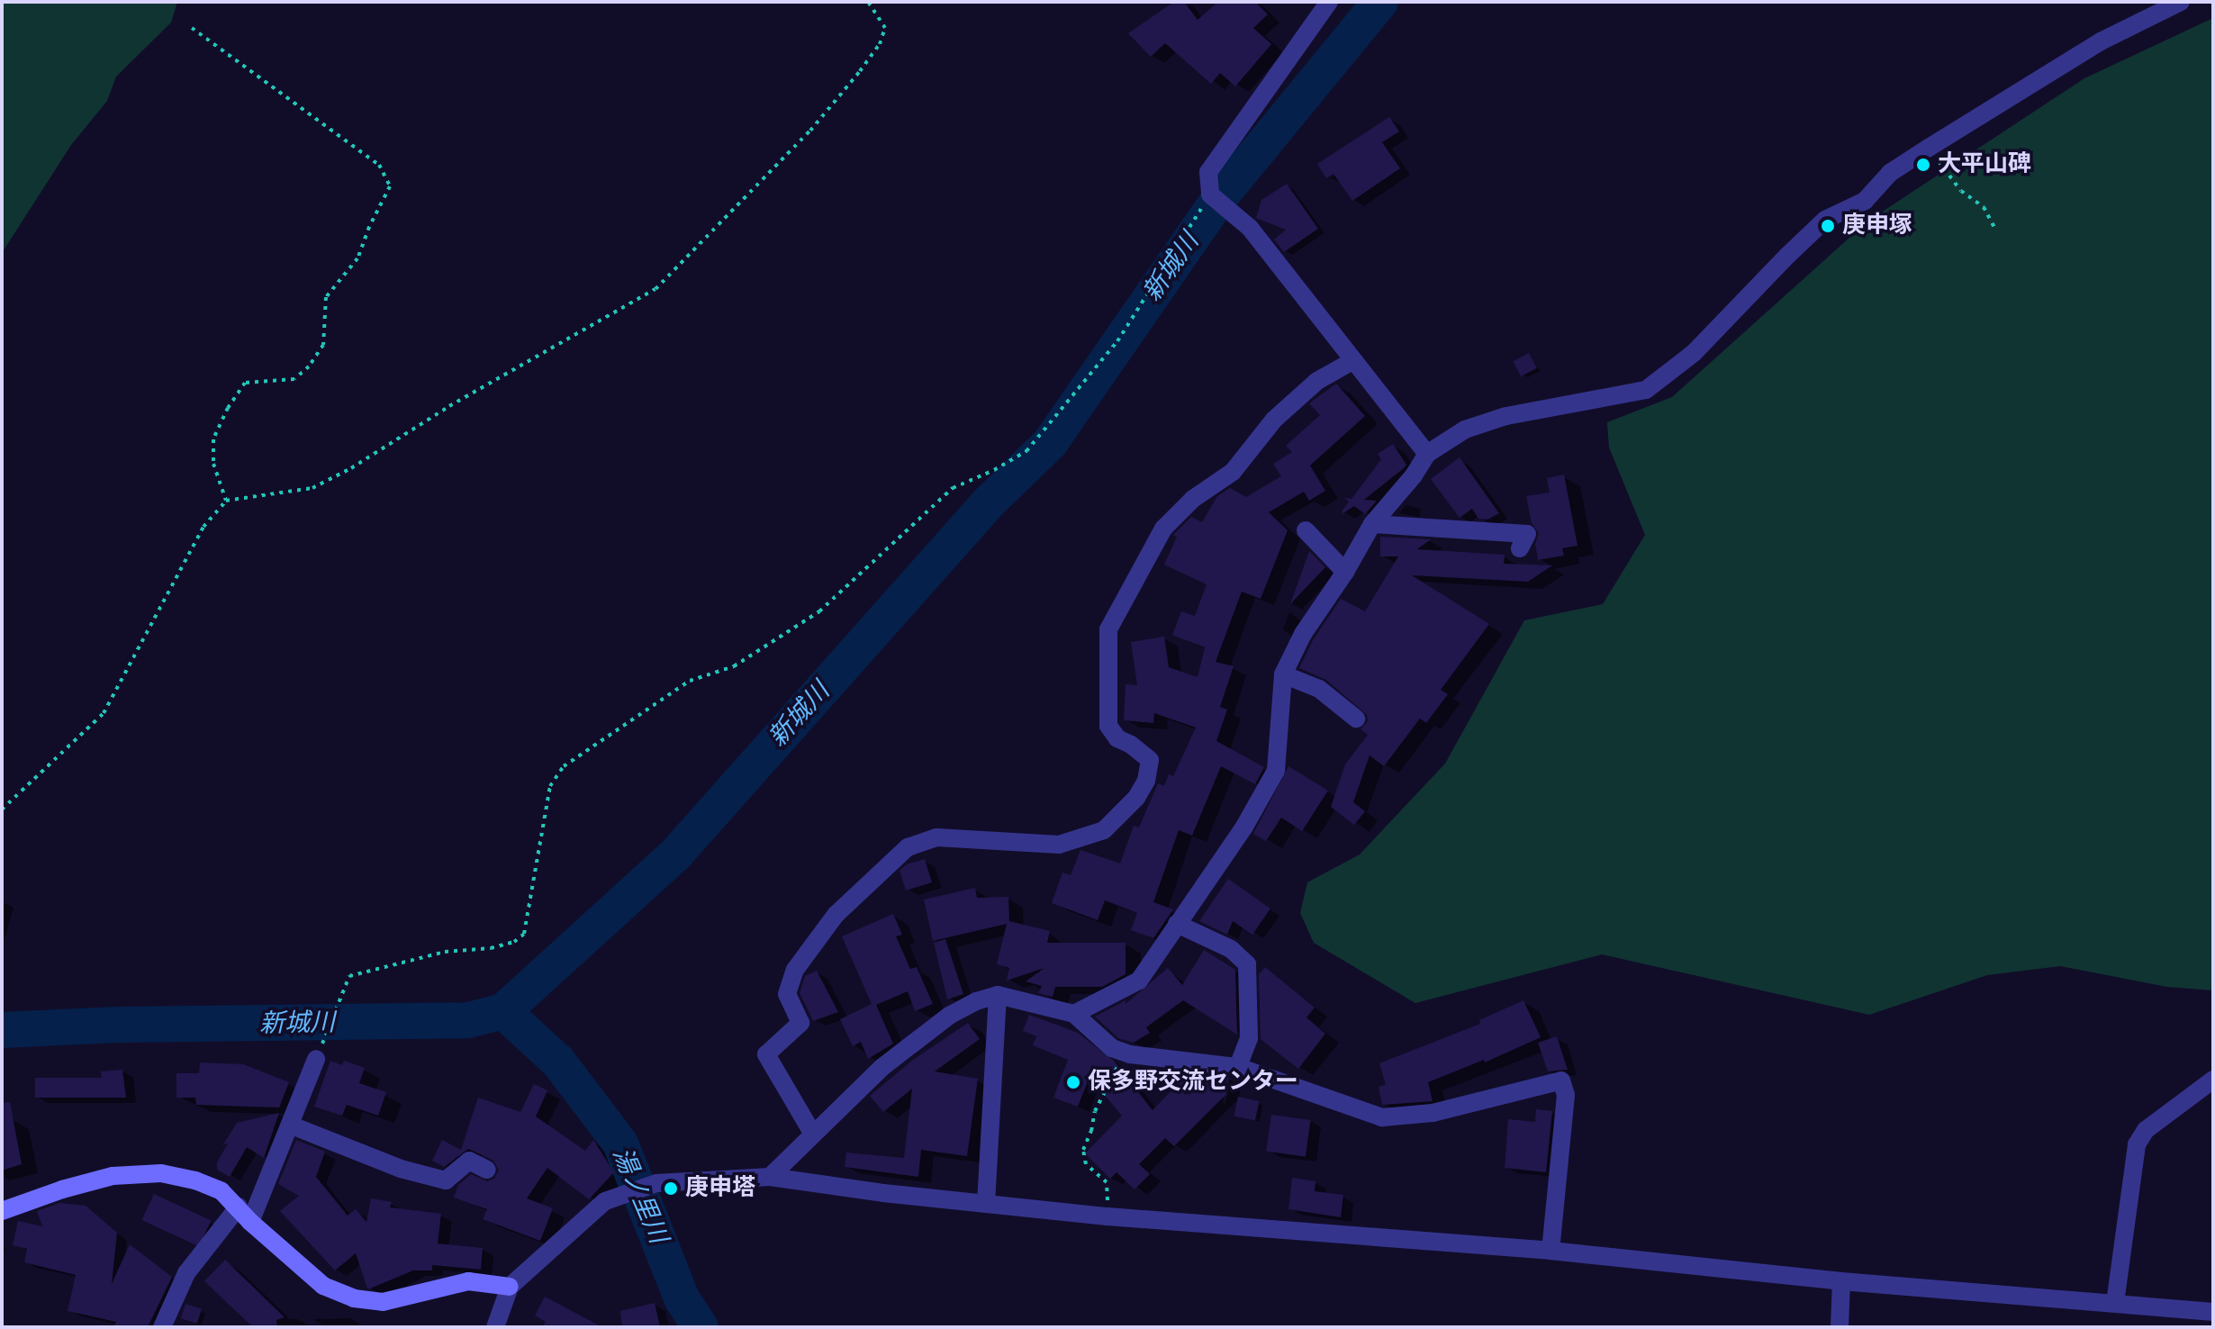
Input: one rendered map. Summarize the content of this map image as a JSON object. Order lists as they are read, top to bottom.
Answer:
{
  "water": ["新城川", "湯ノ里川"],
  "places": [
    "大平山碑",
    "庚申塚",
    "保多野交流センター",
    "庚申塔"
  ]
}
